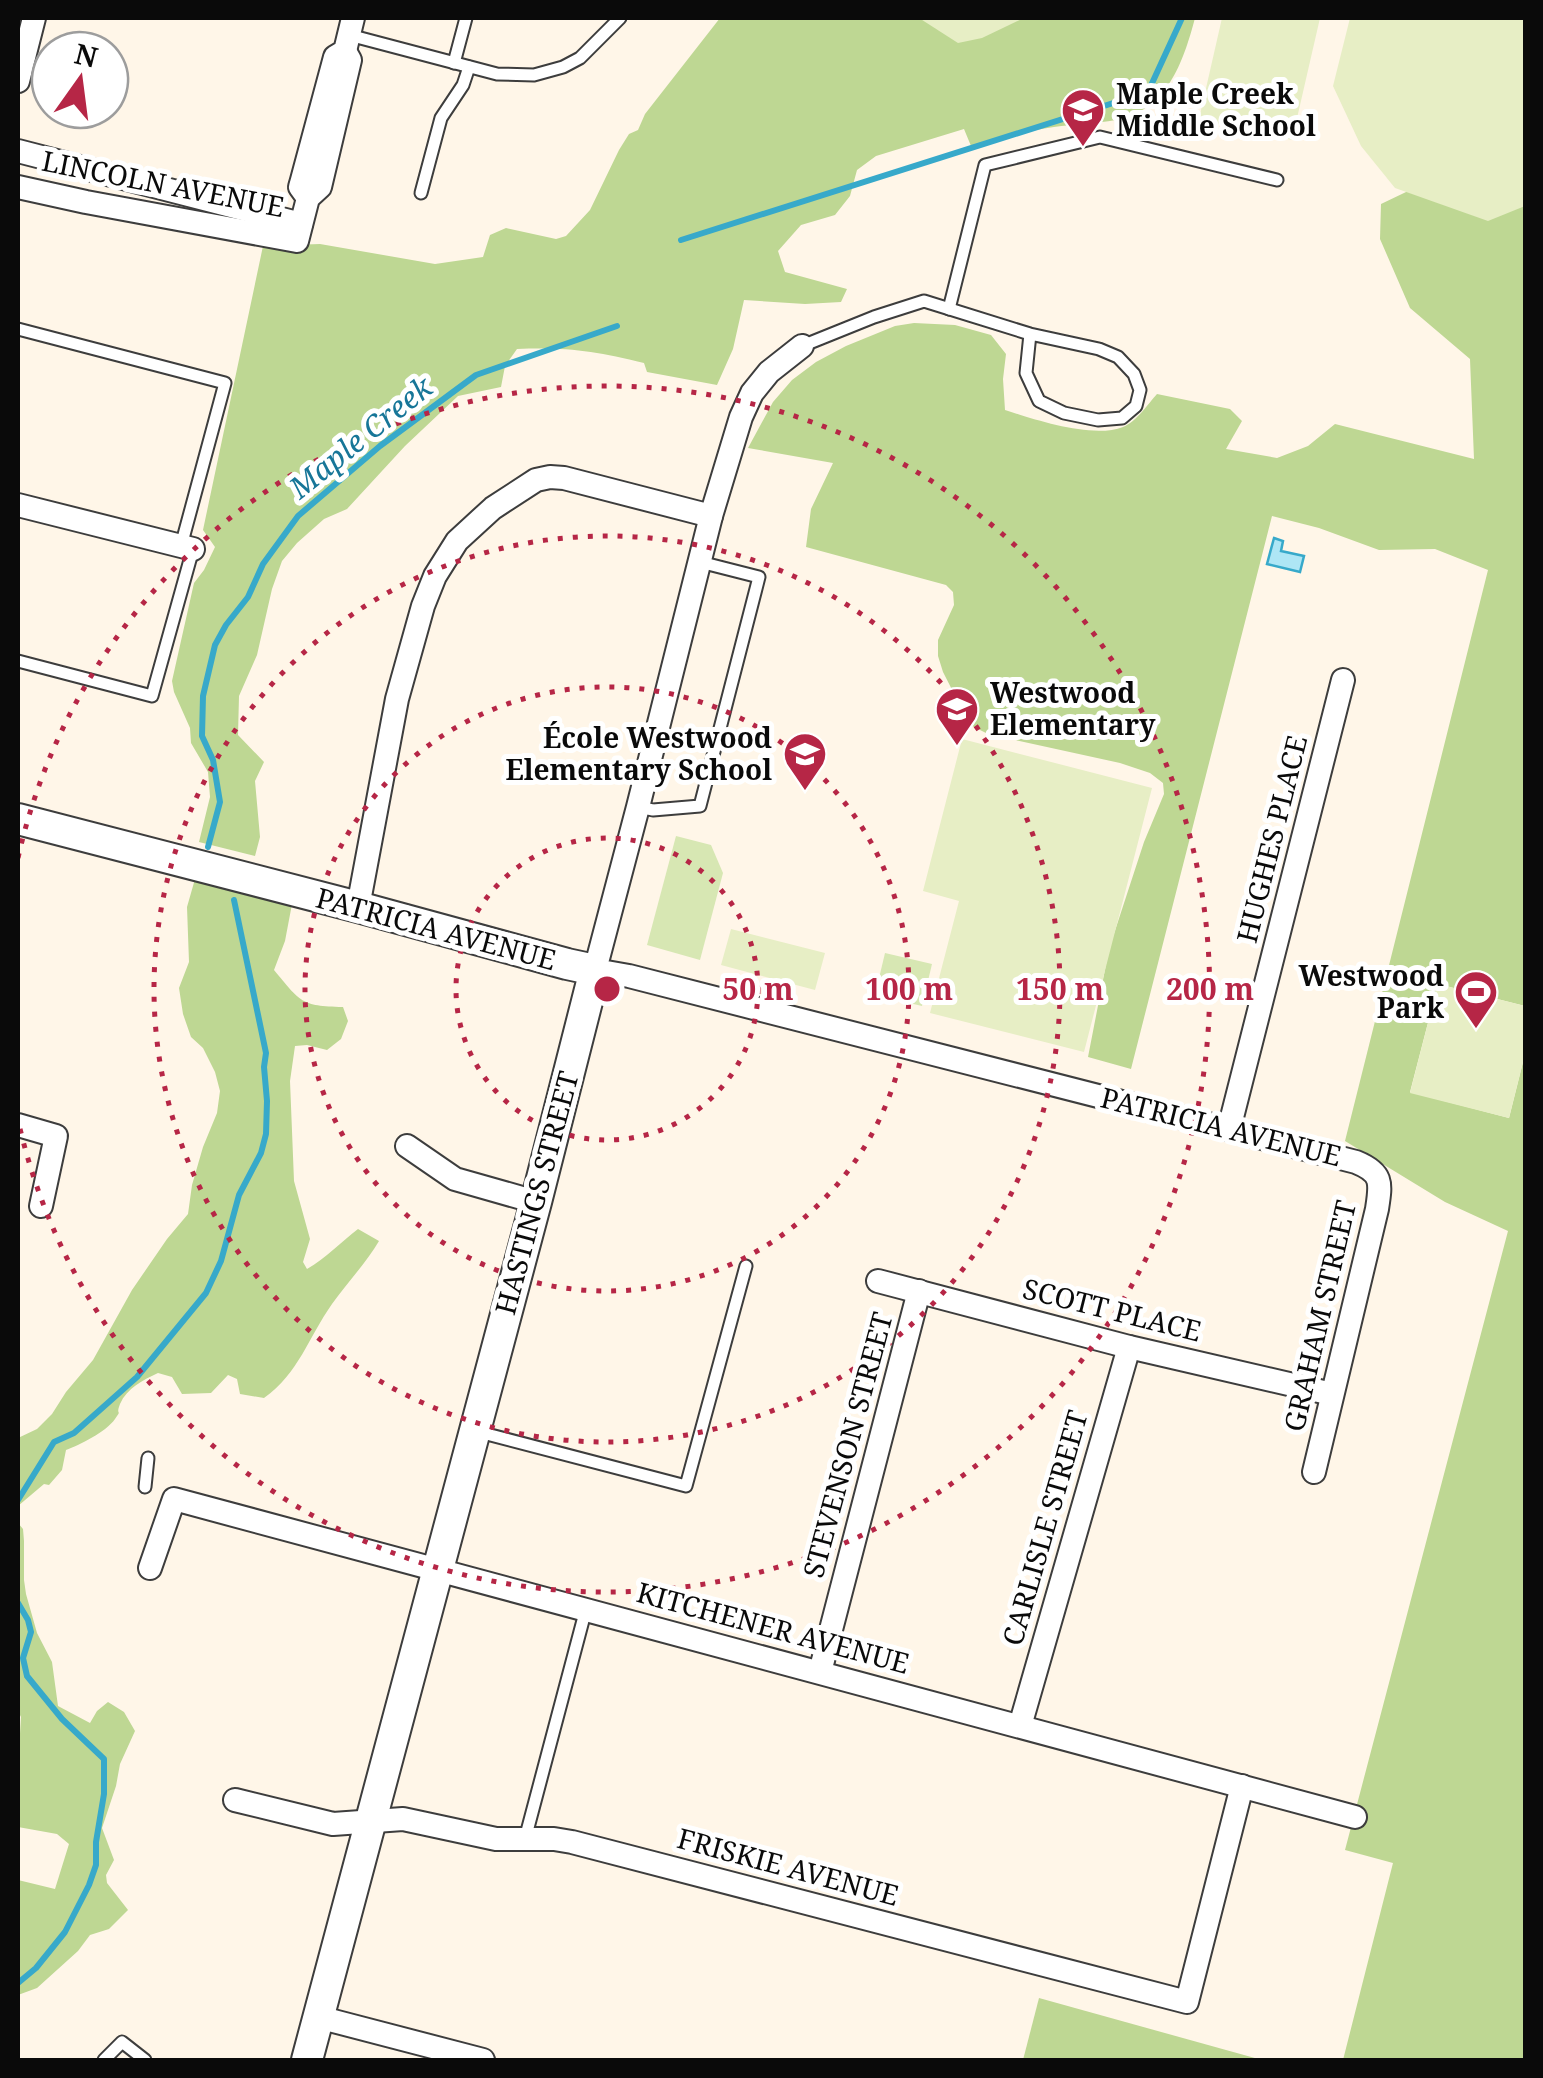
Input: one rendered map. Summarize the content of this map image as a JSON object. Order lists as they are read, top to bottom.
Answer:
{
  "streets": {
    "street": [
      "LINCOLN AVENUE",
      "HUGHES PLACE",
      "PATRICIA AVENUE",
      "HASTINGS STREET",
      "SCOTT PLACE",
      "GRAHAM STREET",
      "STEVENSON STREET",
      "CARLISLE STREET",
      "KITCHENER AVENUE",
      "FRISKIE AVENUE"
    ]
  },
  "crossings": [
    ["HUGHES PLACE", "PATRICIA AVENUE"],
    ["PATRICIA AVENUE", "HASTINGS STREET"],
    ["PATRICIA AVENUE", "GRAHAM STREET"],
    ["HASTINGS STREET", "KITCHENER AVENUE"],
    ["HASTINGS STREET", "FRISKIE AVENUE"],
    ["SCOTT PLACE", "GRAHAM STREET"],
    ["SCOTT PLACE", "STEVENSON STREET"],
    ["SCOTT PLACE", "CARLISLE STREET"],
    ["STEVENSON STREET", "KITCHENER AVENUE"],
    ["CARLISLE STREET", "KITCHENER AVENUE"],
    ["KITCHENER AVENUE", "FRISKIE AVENUE"]
  ],
  "water": ["Maple Creek"],
  "places": {
    "school or university": ["Maple Creek Middle School", "Westwood Elementary", "École Westwood Elementary School"],
    "sports": ["Westwood Park"]
  },
  "north": "top",
  "rings": [
    "50 m",
    "100 m",
    "150 m",
    "200 m"
  ]
}
